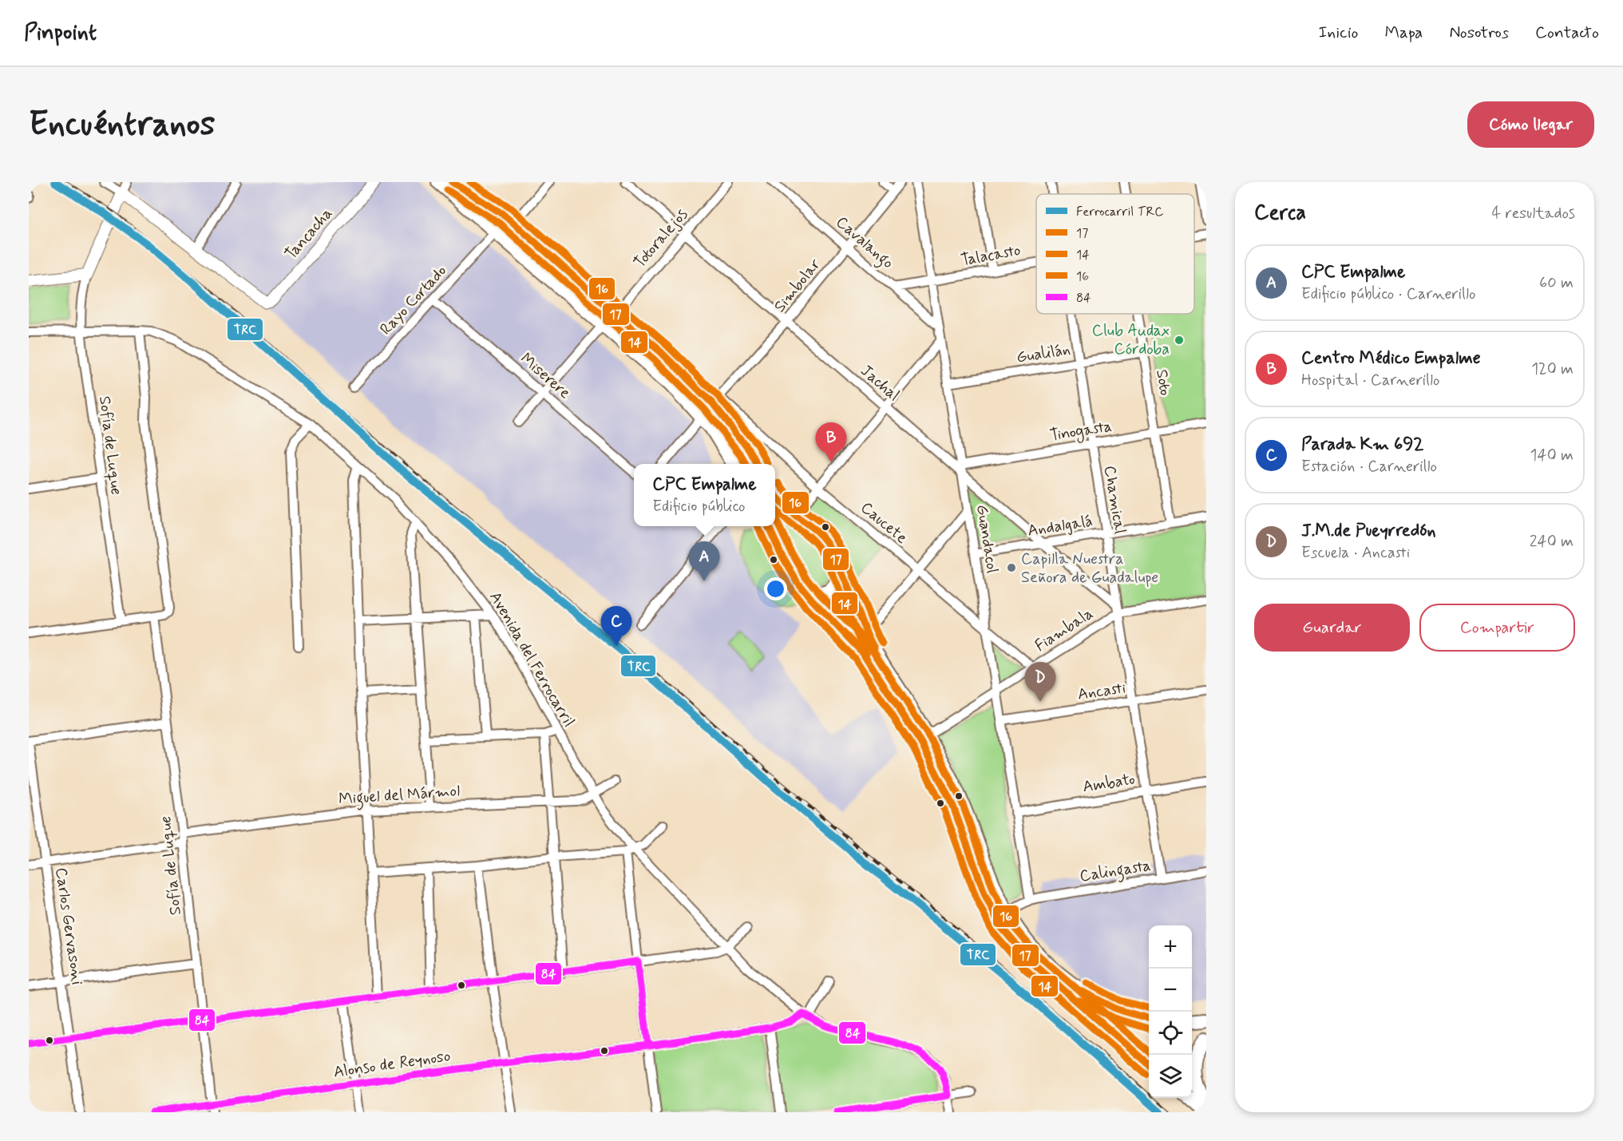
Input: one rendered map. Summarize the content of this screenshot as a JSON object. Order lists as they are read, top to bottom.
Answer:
{
  "streets": {
    "street": [
      "Tancacha",
      "Totoralejos",
      "Cavalango",
      "Talacasto",
      "Simbolar",
      "Rayo Cortado",
      "Gualilán",
      "Miserere",
      "Soto",
      "Jachal",
      "Tinogasta",
      "Sofía de Luque",
      "Chamical",
      "Caucete",
      "Andalgalá",
      "Guandacol",
      "Fiambala",
      "Avenida del Ferrocarril",
      "Ancasti",
      "Ambato",
      "Miguel del Mármol",
      "Calingasta",
      "Carlos Gervasoni",
      "Alonso de Reynoso"
    ]
  },
  "crossings": [
    ["Totoralejos", "Jachal"],
    ["Cavalango", "Talacasto"],
    ["Cavalango", "Simbolar"],
    ["Cavalango", "Guandacol"],
    ["Talacasto", "Guandacol"],
    ["Simbolar", "Jachal"],
    ["Simbolar", "Caucete"],
    ["Rayo Cortado", "Miserere"],
    ["Gualilán", "Soto"],
    ["Gualilán", "Chamical"],
    ["Gualilán", "Guandacol"],
    ["Soto", "Tinogasta"],
    ["Soto", "Andalgalá"],
    ["Jachal", "Tinogasta"],
    ["Jachal", "Chamical"],
    ["Jachal", "Andalgalá"],
    ["Jachal", "Guandacol"],
    ["Tinogasta", "Chamical"],
    ["Tinogasta", "Guandacol"],
    ["Sofía de Luque", "Avenida del Ferrocarril"],
    ["Sofía de Luque", "Miguel del Mármol"],
    ["Sofía de Luque", "Alonso de Reynoso"],
    ["Chamical", "Andalgalá"],
    ["Chamical", "Fiambala"],
    ["Chamical", "Ancasti"],
    ["Chamical", "Ambato"],
    ["Chamical", "Calingasta"],
    ["Caucete", "Guandacol"],
    ["Caucete", "Fiambala"],
    ["Andalgalá", "Guandacol"],
    ["Guandacol", "Fiambala"],
    ["Guandacol", "Ancasti"],
    ["Guandacol", "Ambato"],
    ["Guandacol", "Calingasta"],
    ["Avenida del Ferrocarril", "Miguel del Mármol"],
    ["Avenida del Ferrocarril", "Alonso de Reynoso"],
    ["Miguel del Mármol", "Carlos Gervasoni"]
  ],
  "places": ["Club Audax Córdoba", "Capilla Nuestra Señora de Guadalupe"],
  "lines": [
    "rail line TRC",
    "transit line 17",
    "transit line 16",
    "transit line 14",
    "transit line 84"
  ],
  "legend": [
    "Ferrocarril TRC",
    "17",
    "14",
    "16",
    "84"
  ],
  "page": {
    "header": "Pinpoint",
    "nav": [
      "Inicio",
      "Mapa",
      "Nosotros",
      "Contacto"
    ],
    "buttons": [
      "Cómo llegar",
      ["Guardar", "Compartir"]
    ],
    "title": "Encuéntranos",
    "heading": ["Cerca", "4 resultados"],
    "list": [
      {
        "mark": "A",
        "name": "CPC Empalme",
        "note": "Edificio público · Carnerillo",
        "value": "60 m"
      },
      {
        "mark": "B",
        "name": "Centro Médico Empalme",
        "note": "Hospital · Carnerillo",
        "value": "120 m"
      },
      {
        "mark": "C",
        "name": "Parada Km 692",
        "note": "Estación · Carnerillo",
        "value": "140 m"
      },
      {
        "mark": "D",
        "name": "J.M.de Pueyrredón",
        "note": "Escuela · Ancasti",
        "value": "240 m"
      }
    ],
    "pins": [
      "B",
      "A",
      "C",
      "D"
    ],
    "popup": ["CPC Empalme", "Edificio público"],
    "map_buttons": ["+", "−"]
  }
}
